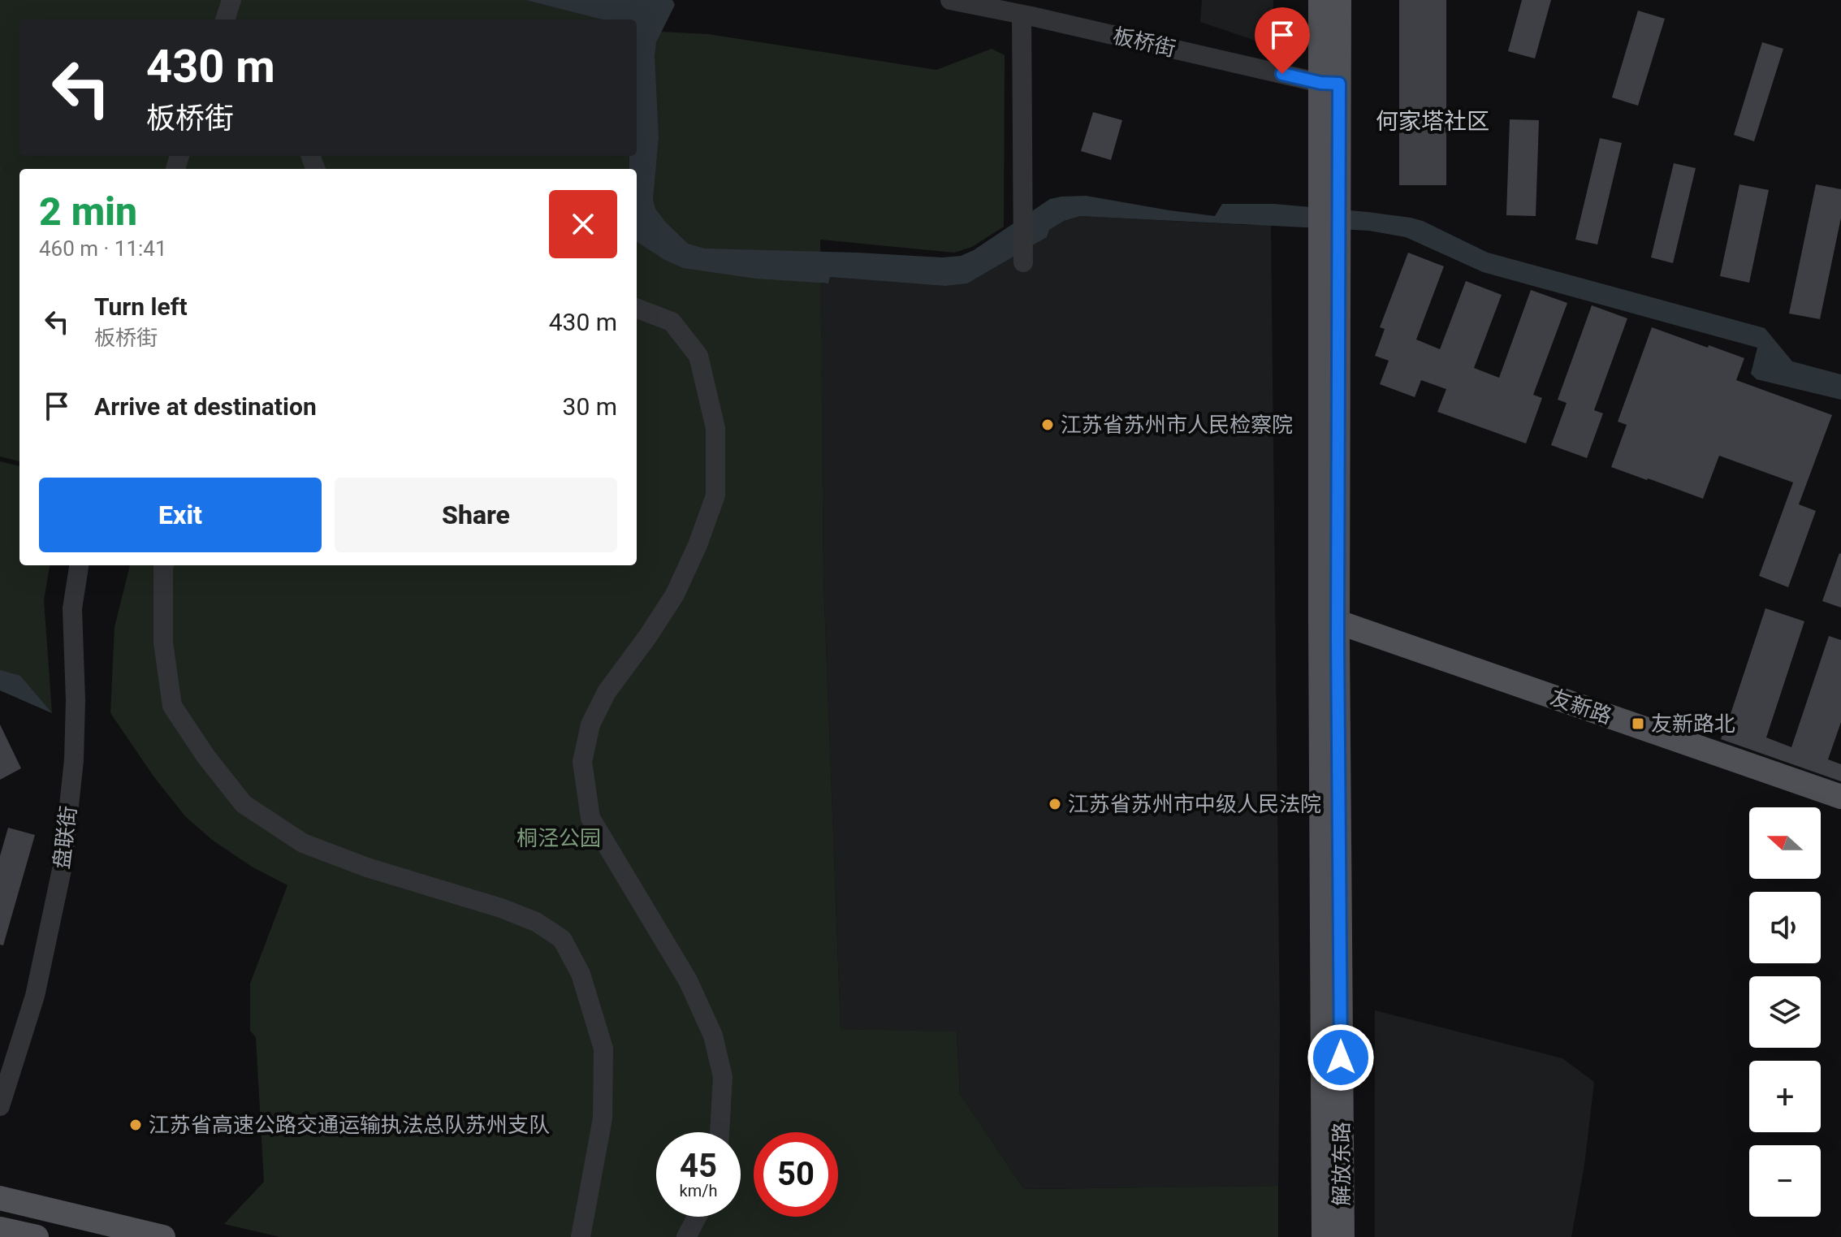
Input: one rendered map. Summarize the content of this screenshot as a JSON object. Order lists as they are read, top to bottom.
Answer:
{
  "streets": {
    "main road": ["友新路", "解放东路"],
    "street": ["板桥街", "盘联街"]
  },
  "crossings": [
    ["板桥街", "解放东路"],
    ["友新路", "解放东路"]
  ],
  "districts": ["何家塔社区"],
  "parks": ["桐泾公园"],
  "places": {
    "other": ["江苏省苏州市人民检察院", "江苏省苏州市中级人民法院", "江苏省高速公路交通运输执法总队苏州支队"],
    "transit": ["友新路北"]
  },
  "north": "left",
  "page": {
    "turn": ["430 m", "板桥街"],
    "heading": ["2 min", "460 m · 11:41"],
    "list": [
      {
        "name": "Turn left",
        "note": "板桥街",
        "value": "430 m"
      },
      {
        "name": "Arrive at destination",
        "value": "30 m"
      }
    ],
    "buttons": ["Exit", "Share"],
    "map_buttons": ["+", "−"],
    "speed": "45 km/h",
    "limit": "50"
  }
}
